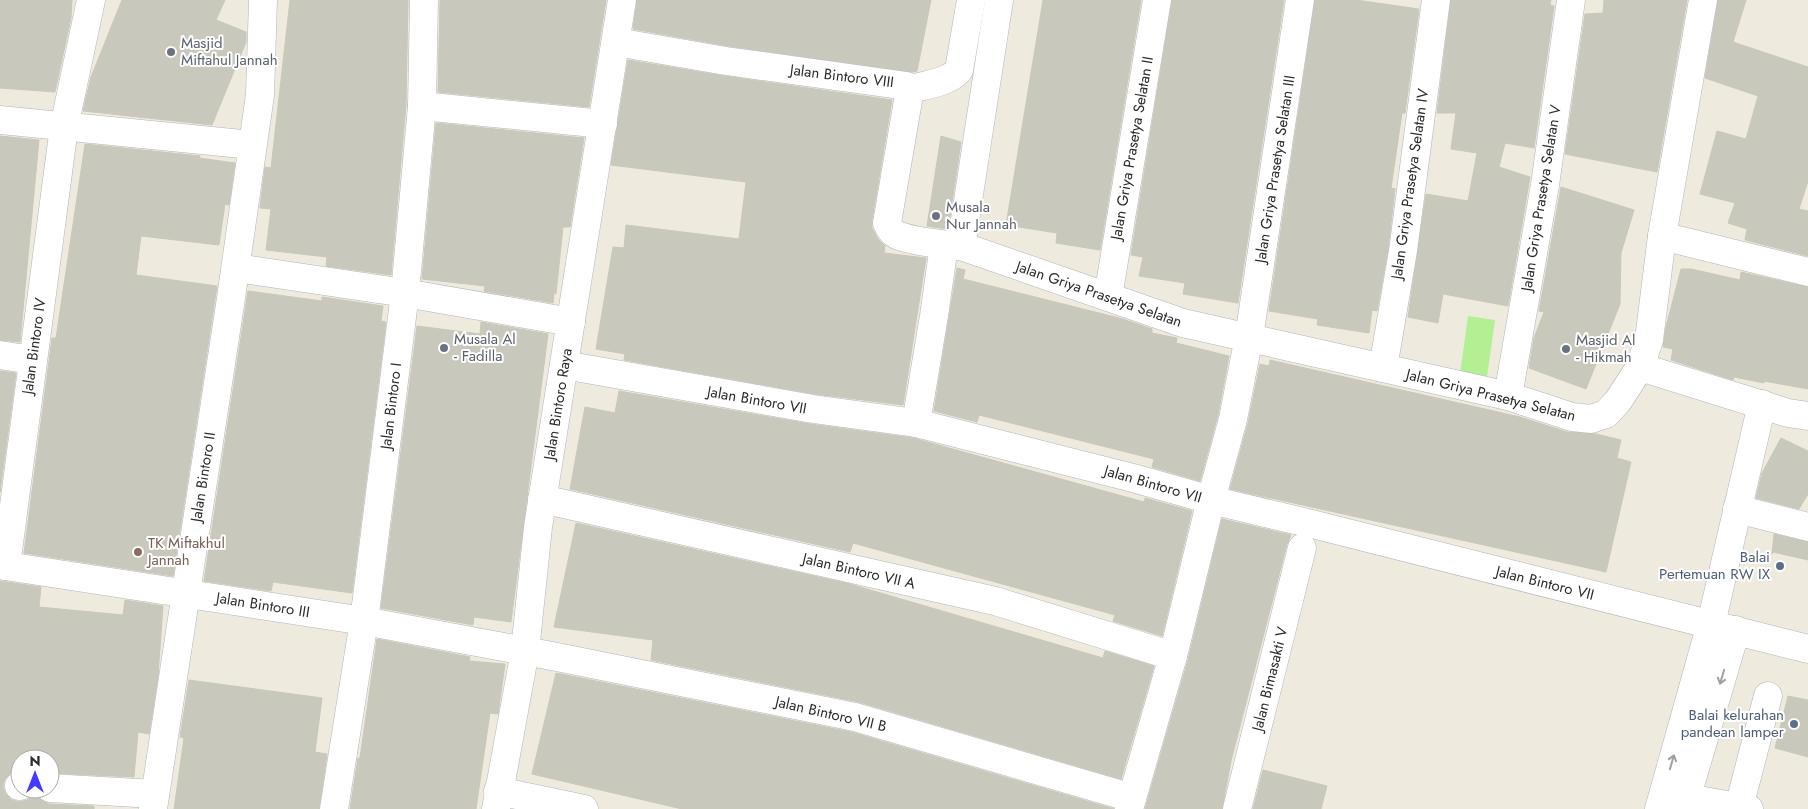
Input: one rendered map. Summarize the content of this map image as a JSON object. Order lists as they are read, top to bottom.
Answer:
{
  "streets": {
    "street": [
      "Jalan Bintoro VIII",
      "Jalan Griya Prasetya Selatan II",
      "Jalan Griya Prasetya Selatan III",
      "Jalan Griya Prasetya Selatan IV",
      "Jalan Griya Prasetya Selatan V",
      "Jalan Griya Prasetya Selatan",
      "Jalan Bintoro IV",
      "Jalan Bintoro VII",
      "Jalan Bintoro Raya",
      "Jalan Bintoro I",
      "Jalan Bintoro II",
      "Jalan Bintoro VII A",
      "Jalan Bintoro III",
      "Jalan Bimasakti V",
      "Jalan Bintoro VII B"
    ]
  },
  "crossings": [
    ["Jalan Bintoro VIII", "Jalan Griya Prasetya Selatan"],
    ["Jalan Bintoro VIII", "Jalan Bintoro Raya"],
    ["Jalan Griya Prasetya Selatan II", "Jalan Griya Prasetya Selatan"],
    ["Jalan Griya Prasetya Selatan III", "Jalan Griya Prasetya Selatan"],
    ["Jalan Griya Prasetya Selatan III", "Jalan Bintoro VII"],
    ["Jalan Griya Prasetya Selatan III", "Jalan Bintoro VII A"],
    ["Jalan Griya Prasetya Selatan III", "Jalan Bintoro VII B"],
    ["Jalan Griya Prasetya Selatan IV", "Jalan Griya Prasetya Selatan"],
    ["Jalan Griya Prasetya Selatan V", "Jalan Griya Prasetya Selatan"],
    ["Jalan Bintoro IV", "Jalan Bintoro III"],
    ["Jalan Bintoro VII", "Jalan Bintoro Raya"],
    ["Jalan Bintoro Raya", "Jalan Bintoro VII A"],
    ["Jalan Bintoro Raya", "Jalan Bintoro III"],
    ["Jalan Bintoro Raya", "Jalan Bintoro VII B"],
    ["Jalan Bintoro I", "Jalan Bintoro III"],
    ["Jalan Bintoro II", "Jalan Bintoro III"],
    ["Jalan Bintoro III", "Jalan Bintoro VII B"]
  ],
  "places": [
    "Masjid Miftahul Jannah",
    "Musala Nur Jannah",
    "Musala Al - Fadilla",
    "Masjid Al - Hikmah",
    "TK Miftakhul Jannah",
    "Balai Pertemuan RW IX",
    "Balai kelurahan pandean lamper"
  ],
  "north": "top"
}
